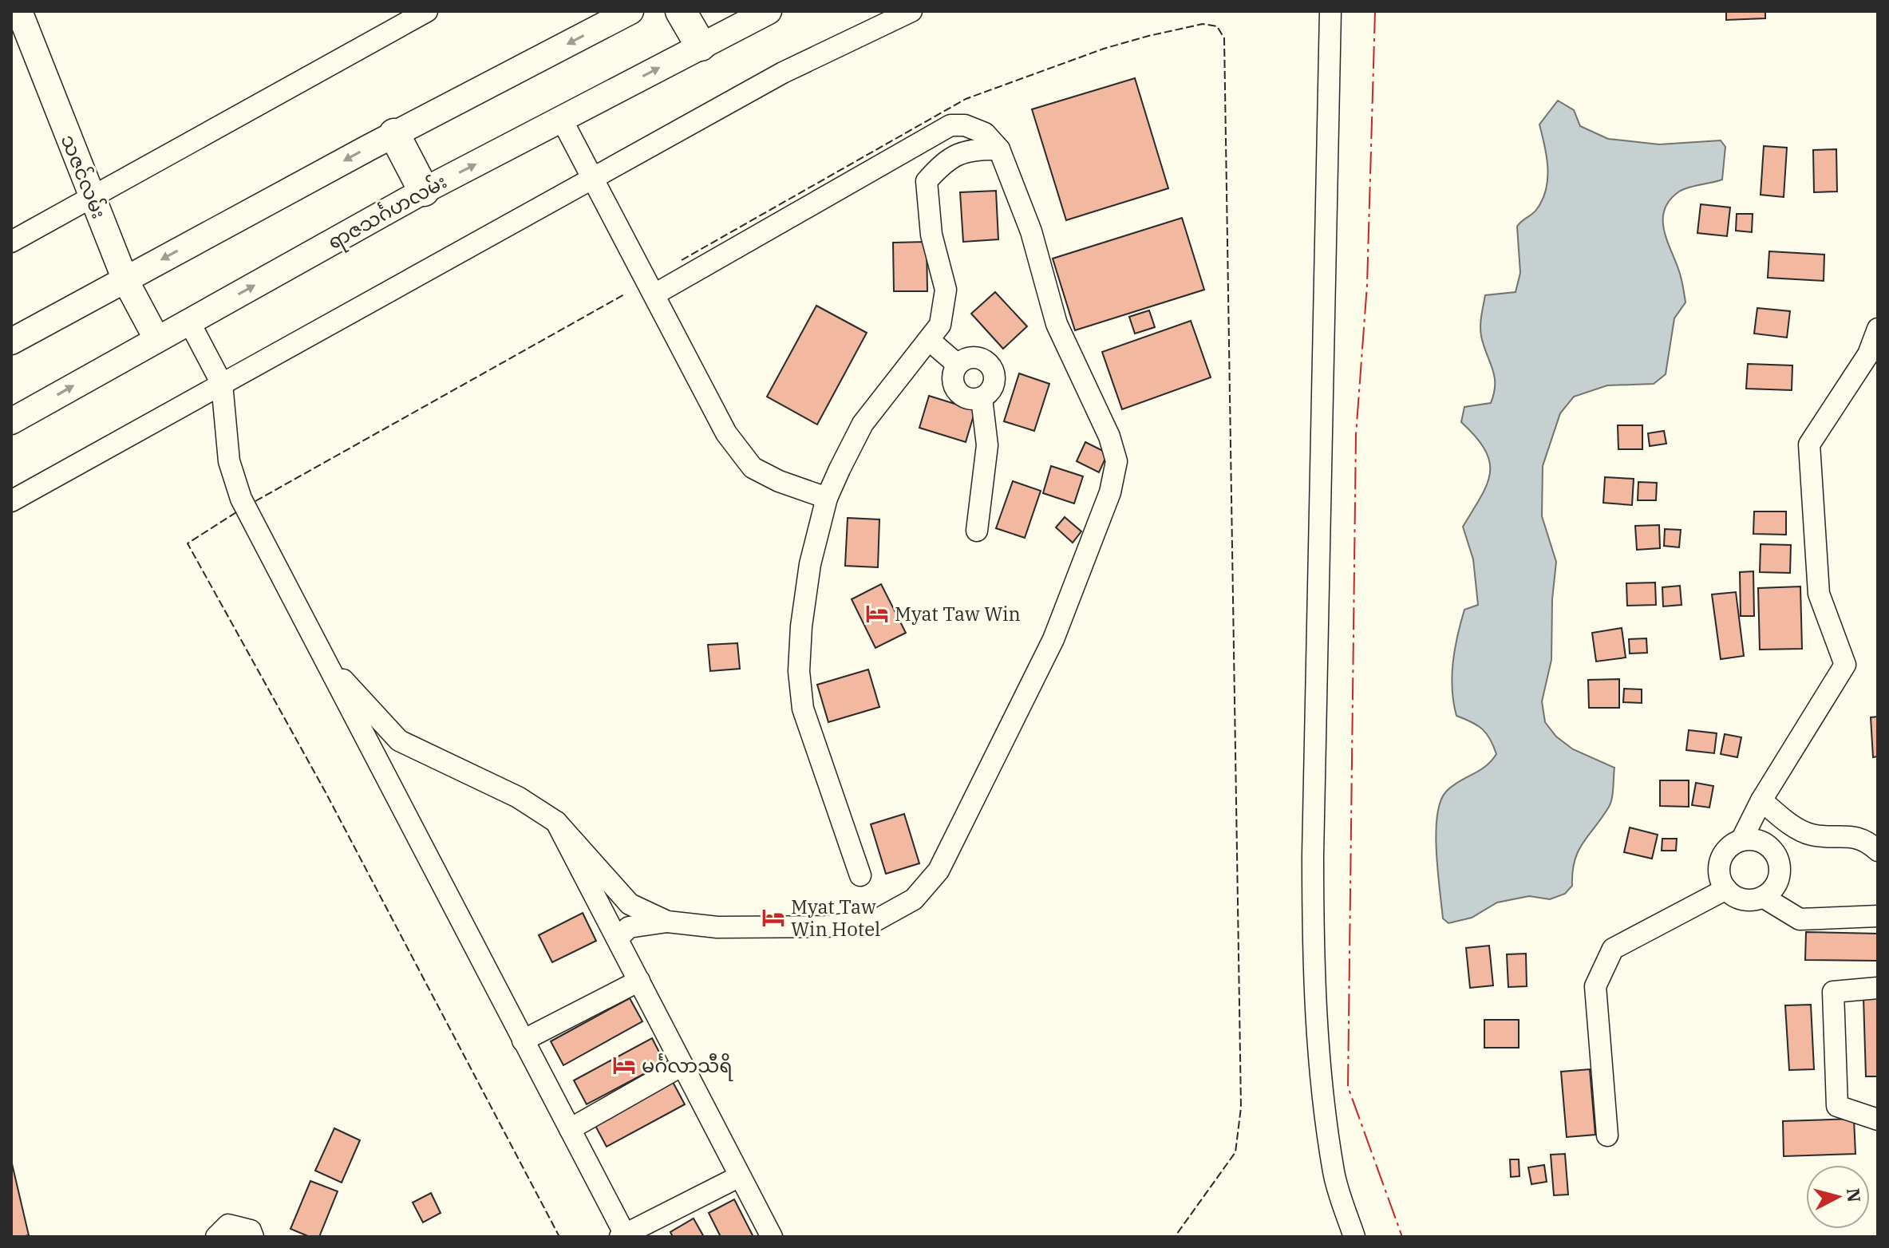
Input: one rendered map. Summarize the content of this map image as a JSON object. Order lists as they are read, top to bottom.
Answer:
{
  "streets": {
    "main road": ["သဇင်လမ်း", "ရာဇသင်္ဂဟလမ်း"]
  },
  "crossings": [
    ["သဇင်လမ်း", "ရာဇသင်္ဂဟလမ်း"]
  ],
  "places": {
    "hotel": ["Myat Taw Win", "Myat Taw Win Hotel", "မင်္ဂလာသီရိ"]
  },
  "north": "right"
}
